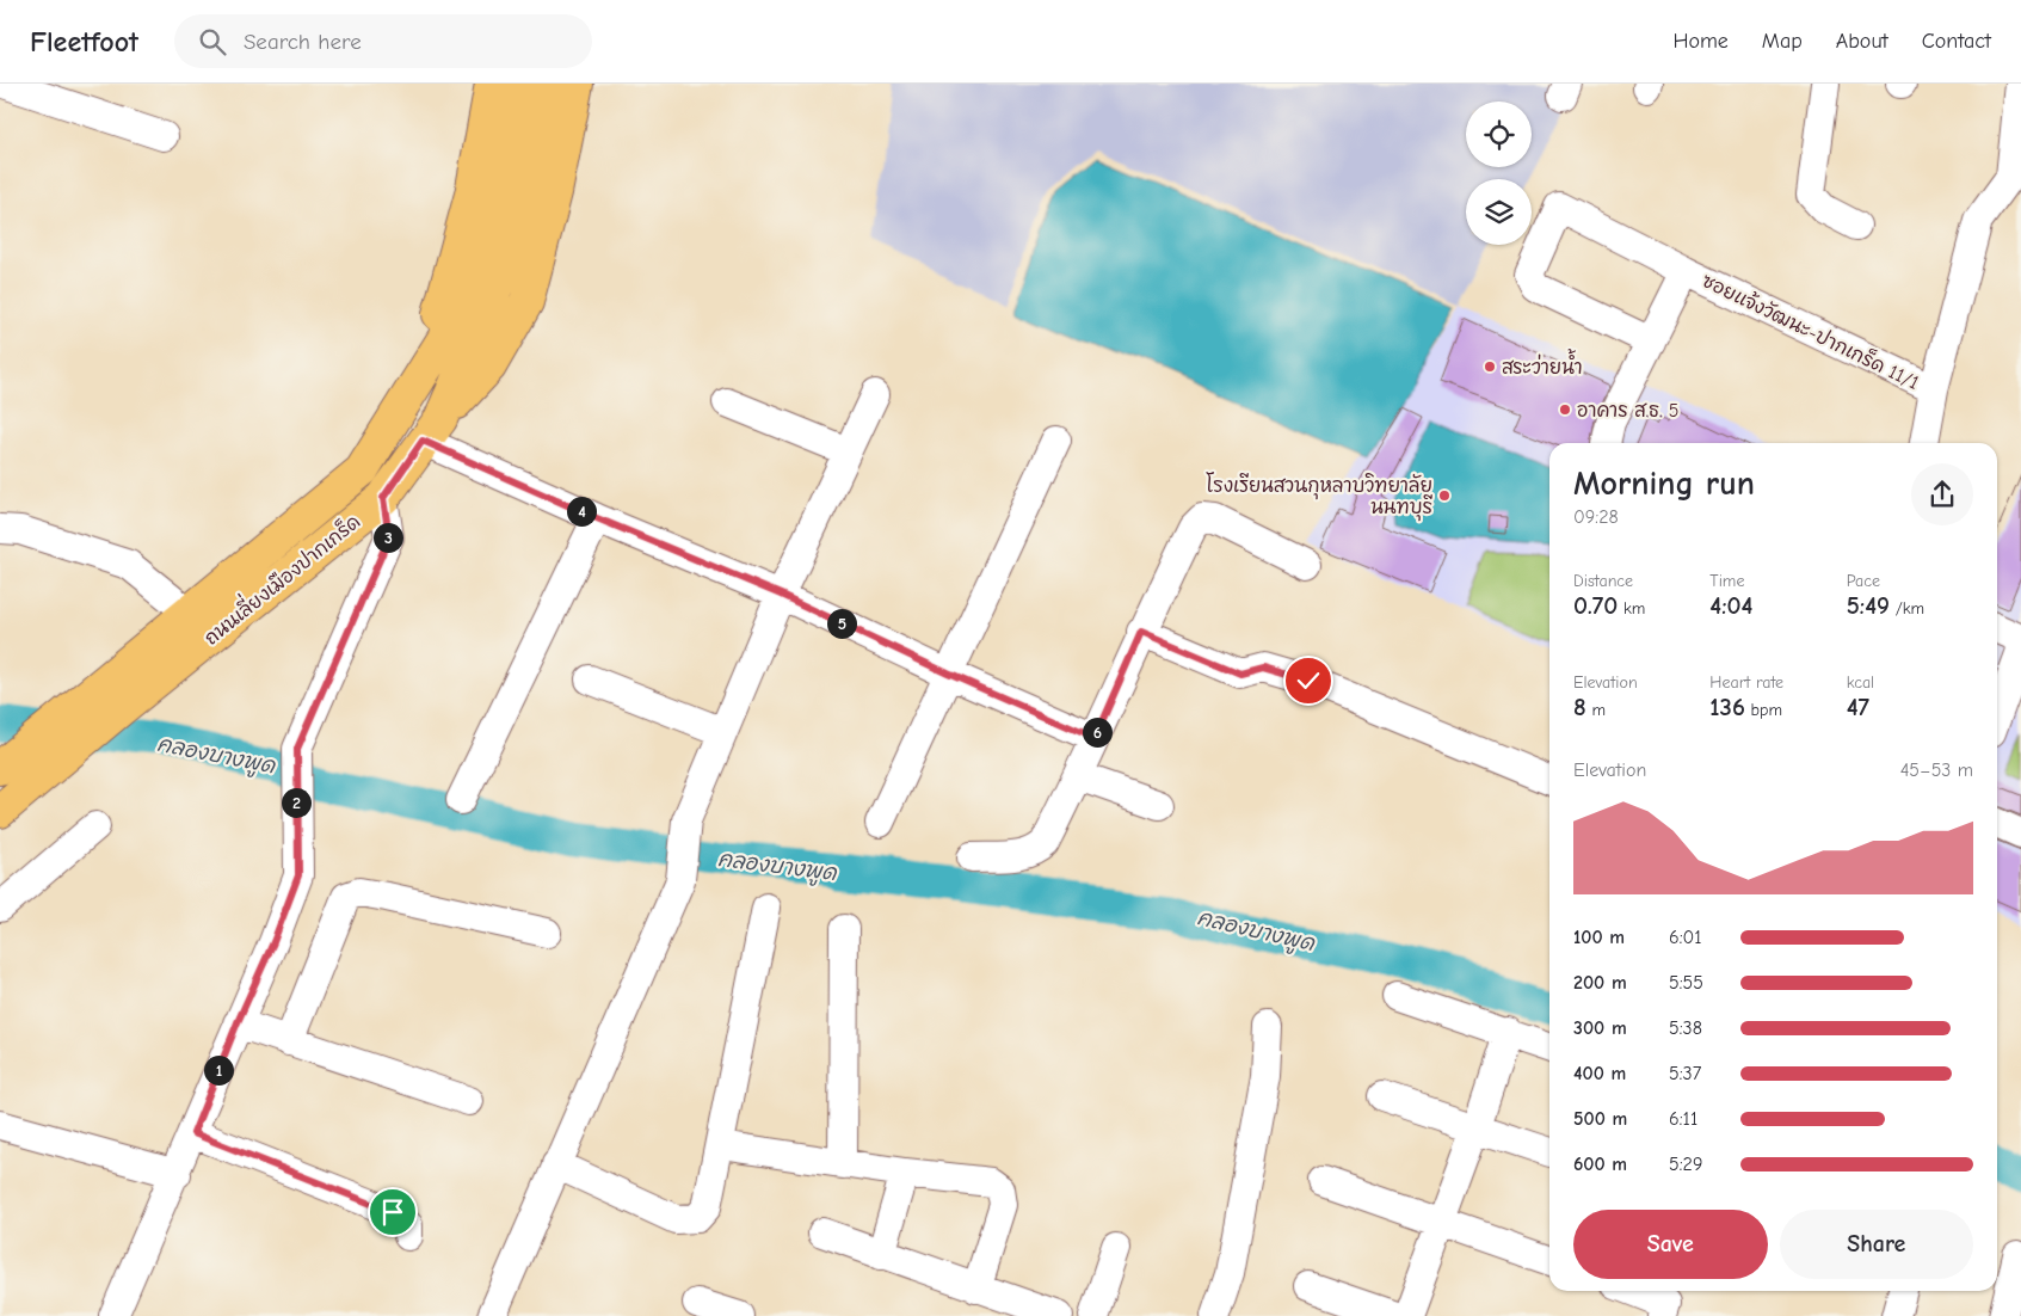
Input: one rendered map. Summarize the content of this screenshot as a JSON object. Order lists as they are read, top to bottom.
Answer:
{
  "streets": {
    "main road": ["ถนนเลี่ยงเมืองปากเกร็ด"],
    "street": ["ซอยแจ้งวัฒนะ-ปากเกร็ด 11/1"]
  },
  "water": ["คลองบางพูด"],
  "places": ["สระว่ายน้ำ", "อาคาร ส.ธ. 5", "โรงเรียนสวนกุหลาบวิทยาลัย นนทบุรี"],
  "page": {
    "header": "Fleetfoot",
    "search": "Search here",
    "nav": [
      "Home",
      "Map",
      "About",
      "Contact"
    ],
    "heading": ["Morning run", "09:28"],
    "pins": [
      "4",
      "3",
      "5",
      "6",
      "2",
      "1"
    ],
    "stats": [
      ["Distance", "0.70 km"],
      ["Time", "4:04"],
      ["Pace", "5:49 /km"],
      ["Elevation", "8 m"],
      ["Heart rate", "136 bpm"],
      ["kcal", "47"]
    ],
    "chart": ["Elevation", "45–53 m"],
    "list": [
      {
        "name": "100 m",
        "note": "6:01"
      },
      {
        "name": "200 m",
        "note": "5:55"
      },
      {
        "name": "300 m",
        "note": "5:38"
      },
      {
        "name": "400 m",
        "note": "5:37"
      },
      {
        "name": "500 m",
        "note": "6:11"
      },
      {
        "name": "600 m",
        "note": "5:29"
      }
    ],
    "buttons": ["Save", "Share"]
  }
}
